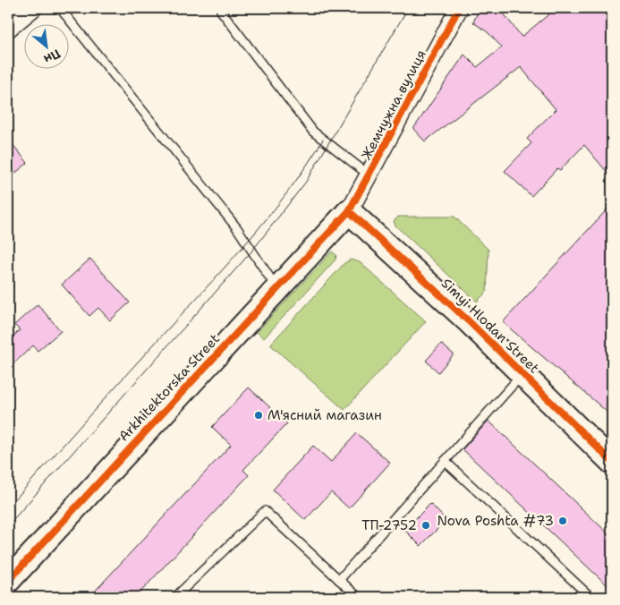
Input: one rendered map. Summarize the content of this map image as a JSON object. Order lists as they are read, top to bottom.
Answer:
{
  "streets": {
    "street": ["Жемчужна вулиця", "Simyi Hlodan Street", "Arkhitektorska Street"]
  },
  "crossings": [
    ["Жемчужна вулиця", "Simyi Hlodan Street"],
    ["Жемчужна вулиця", "Arkhitektorska Street"],
    ["Simyi Hlodan Street", "Arkhitektorska Street"]
  ],
  "places": ["М'ясний магазин", "Nova Poshta #73", "ТП-2752"],
  "north": "bottom right"
}
